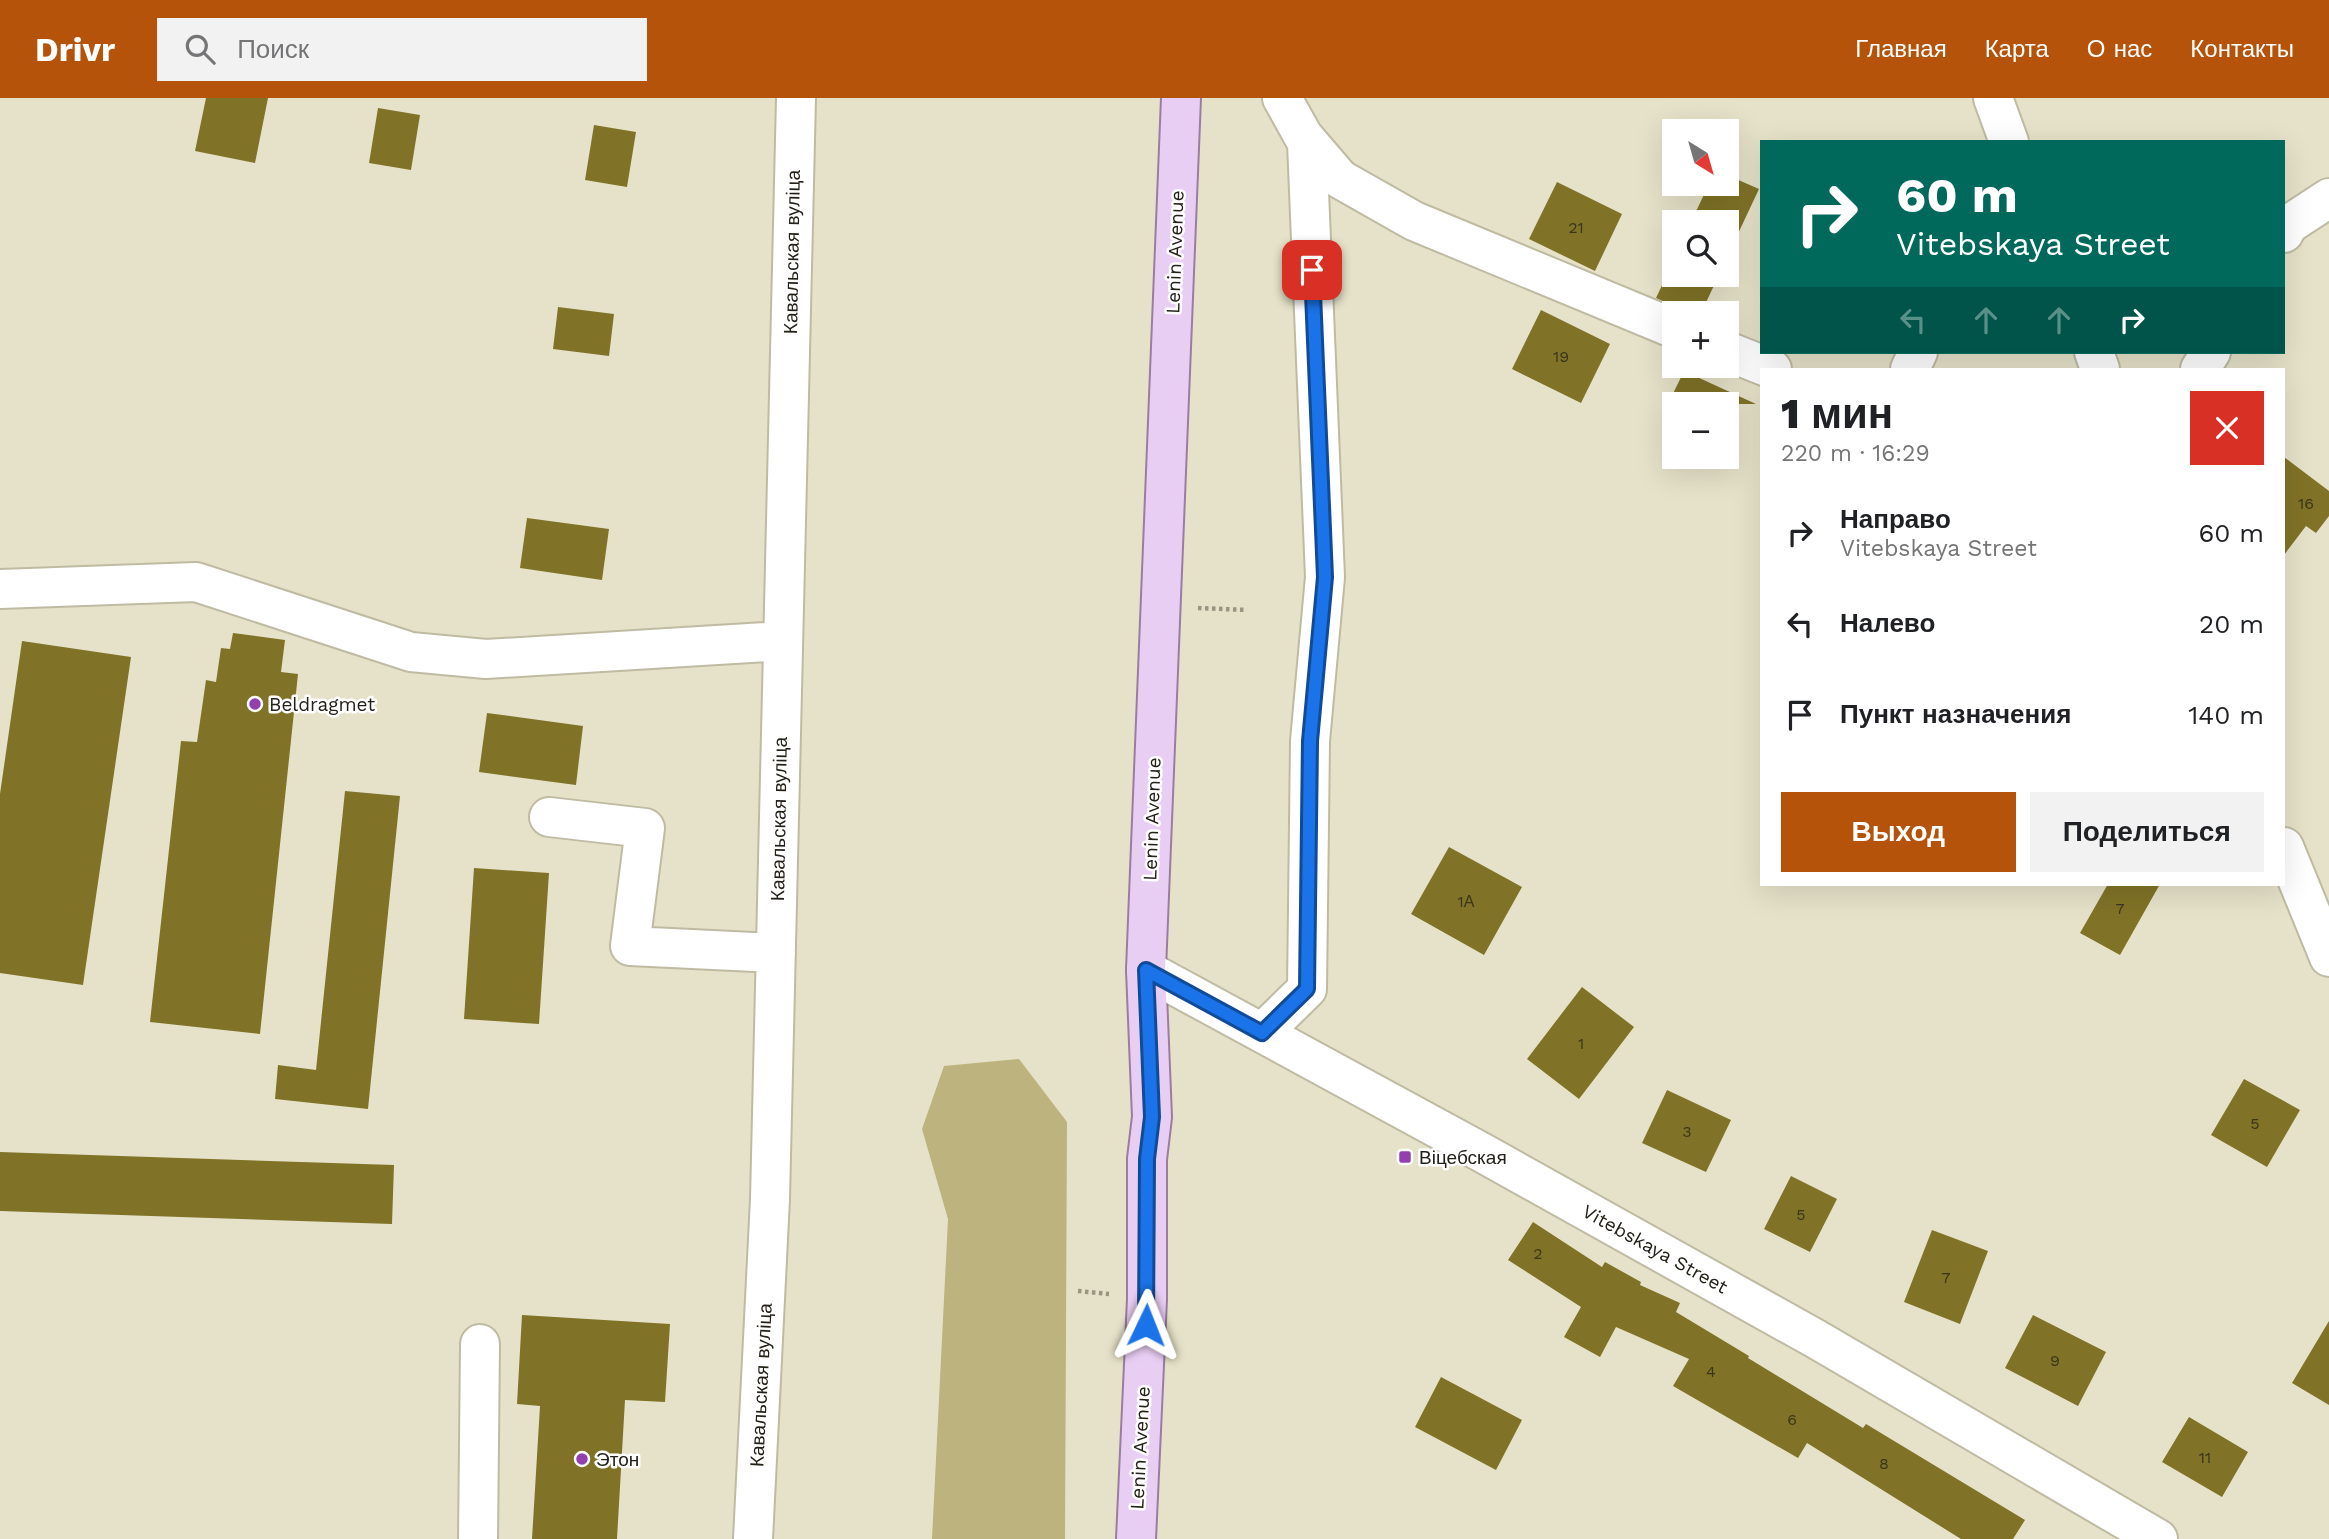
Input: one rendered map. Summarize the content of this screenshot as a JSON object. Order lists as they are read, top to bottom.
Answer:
{
  "streets": {
    "main road": ["Lenin Avenue"],
    "street": ["Кавальская вуліца", "Vitebskaya Street"]
  },
  "crossings": [
    ["Lenin Avenue", "Vitebskaya Street"]
  ],
  "places": {
    "other": ["Beldragmet", "Этон"],
    "transit": ["Віцебская"]
  },
  "house_numbers": [
    "21",
    "19",
    "16",
    "1А",
    "7",
    "1",
    "5",
    "3",
    "5",
    "2",
    "7",
    "9",
    "4",
    "6",
    "11",
    "8"
  ],
  "north": "bottom right",
  "page": {
    "header": "Drivr",
    "search": "Поиск",
    "nav": [
      "Главная",
      "Карта",
      "О нас",
      "Контакты"
    ],
    "map_buttons": ["+", "−"],
    "turn": ["60 m", "Vitebskaya Street"],
    "heading": ["1 мин", "220 m · 16:29"],
    "list": [
      {
        "name": "Направо",
        "note": "Vitebskaya Street",
        "value": "60 m"
      },
      {
        "name": "Налево",
        "value": "20 m"
      },
      {
        "name": "Пункт назначения",
        "value": "140 m"
      }
    ],
    "buttons": ["Выход", "Поделиться"]
  }
}
